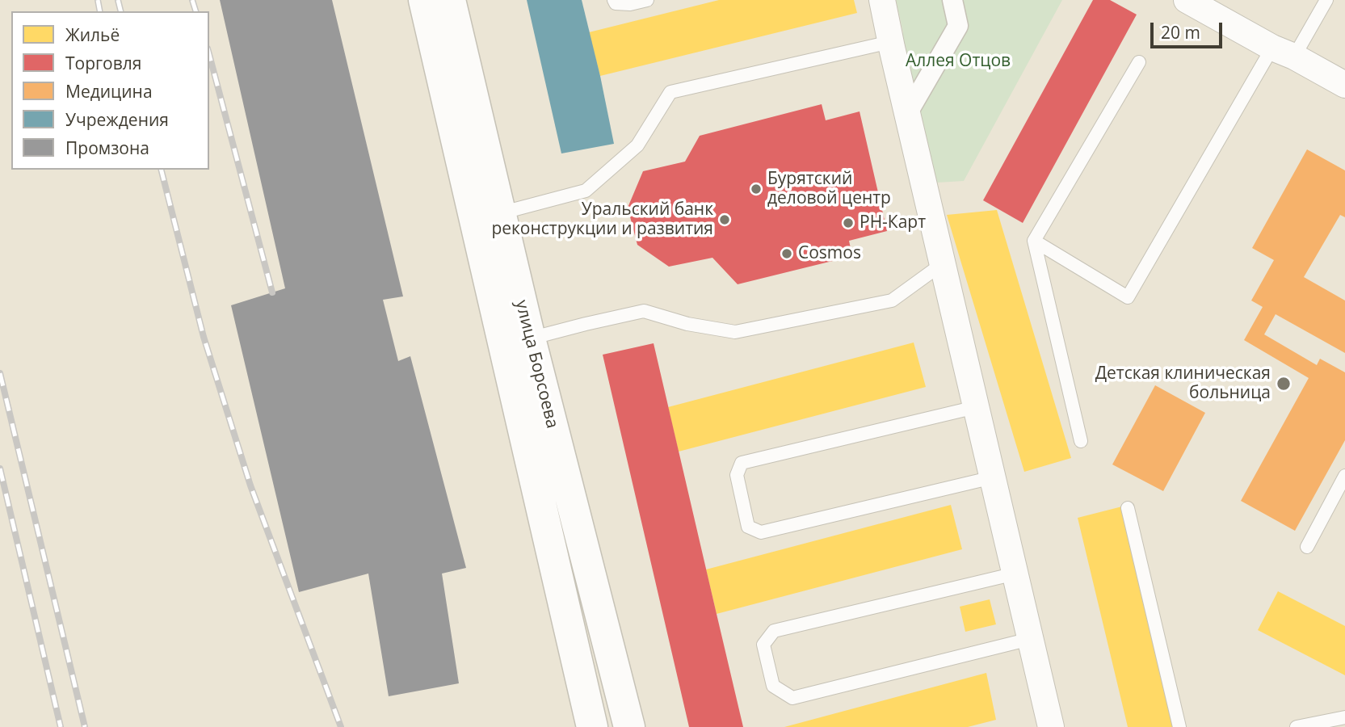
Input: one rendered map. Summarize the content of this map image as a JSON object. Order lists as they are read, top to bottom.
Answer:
{
  "streets": {
    "main road": ["улица Борсоева"]
  },
  "parks": ["Аллея Отцов"],
  "places": [
    "Бурятский деловой центр",
    "Уральский банк реконструкции и развития",
    "РН-Карт",
    "Cosmos",
    "Детская клиническая больница"
  ],
  "legend": [
    "Жильё",
    "Торговля",
    "Медицина",
    "Учреждения",
    "Промзона"
  ],
  "scale_bar": "20 m"
}
